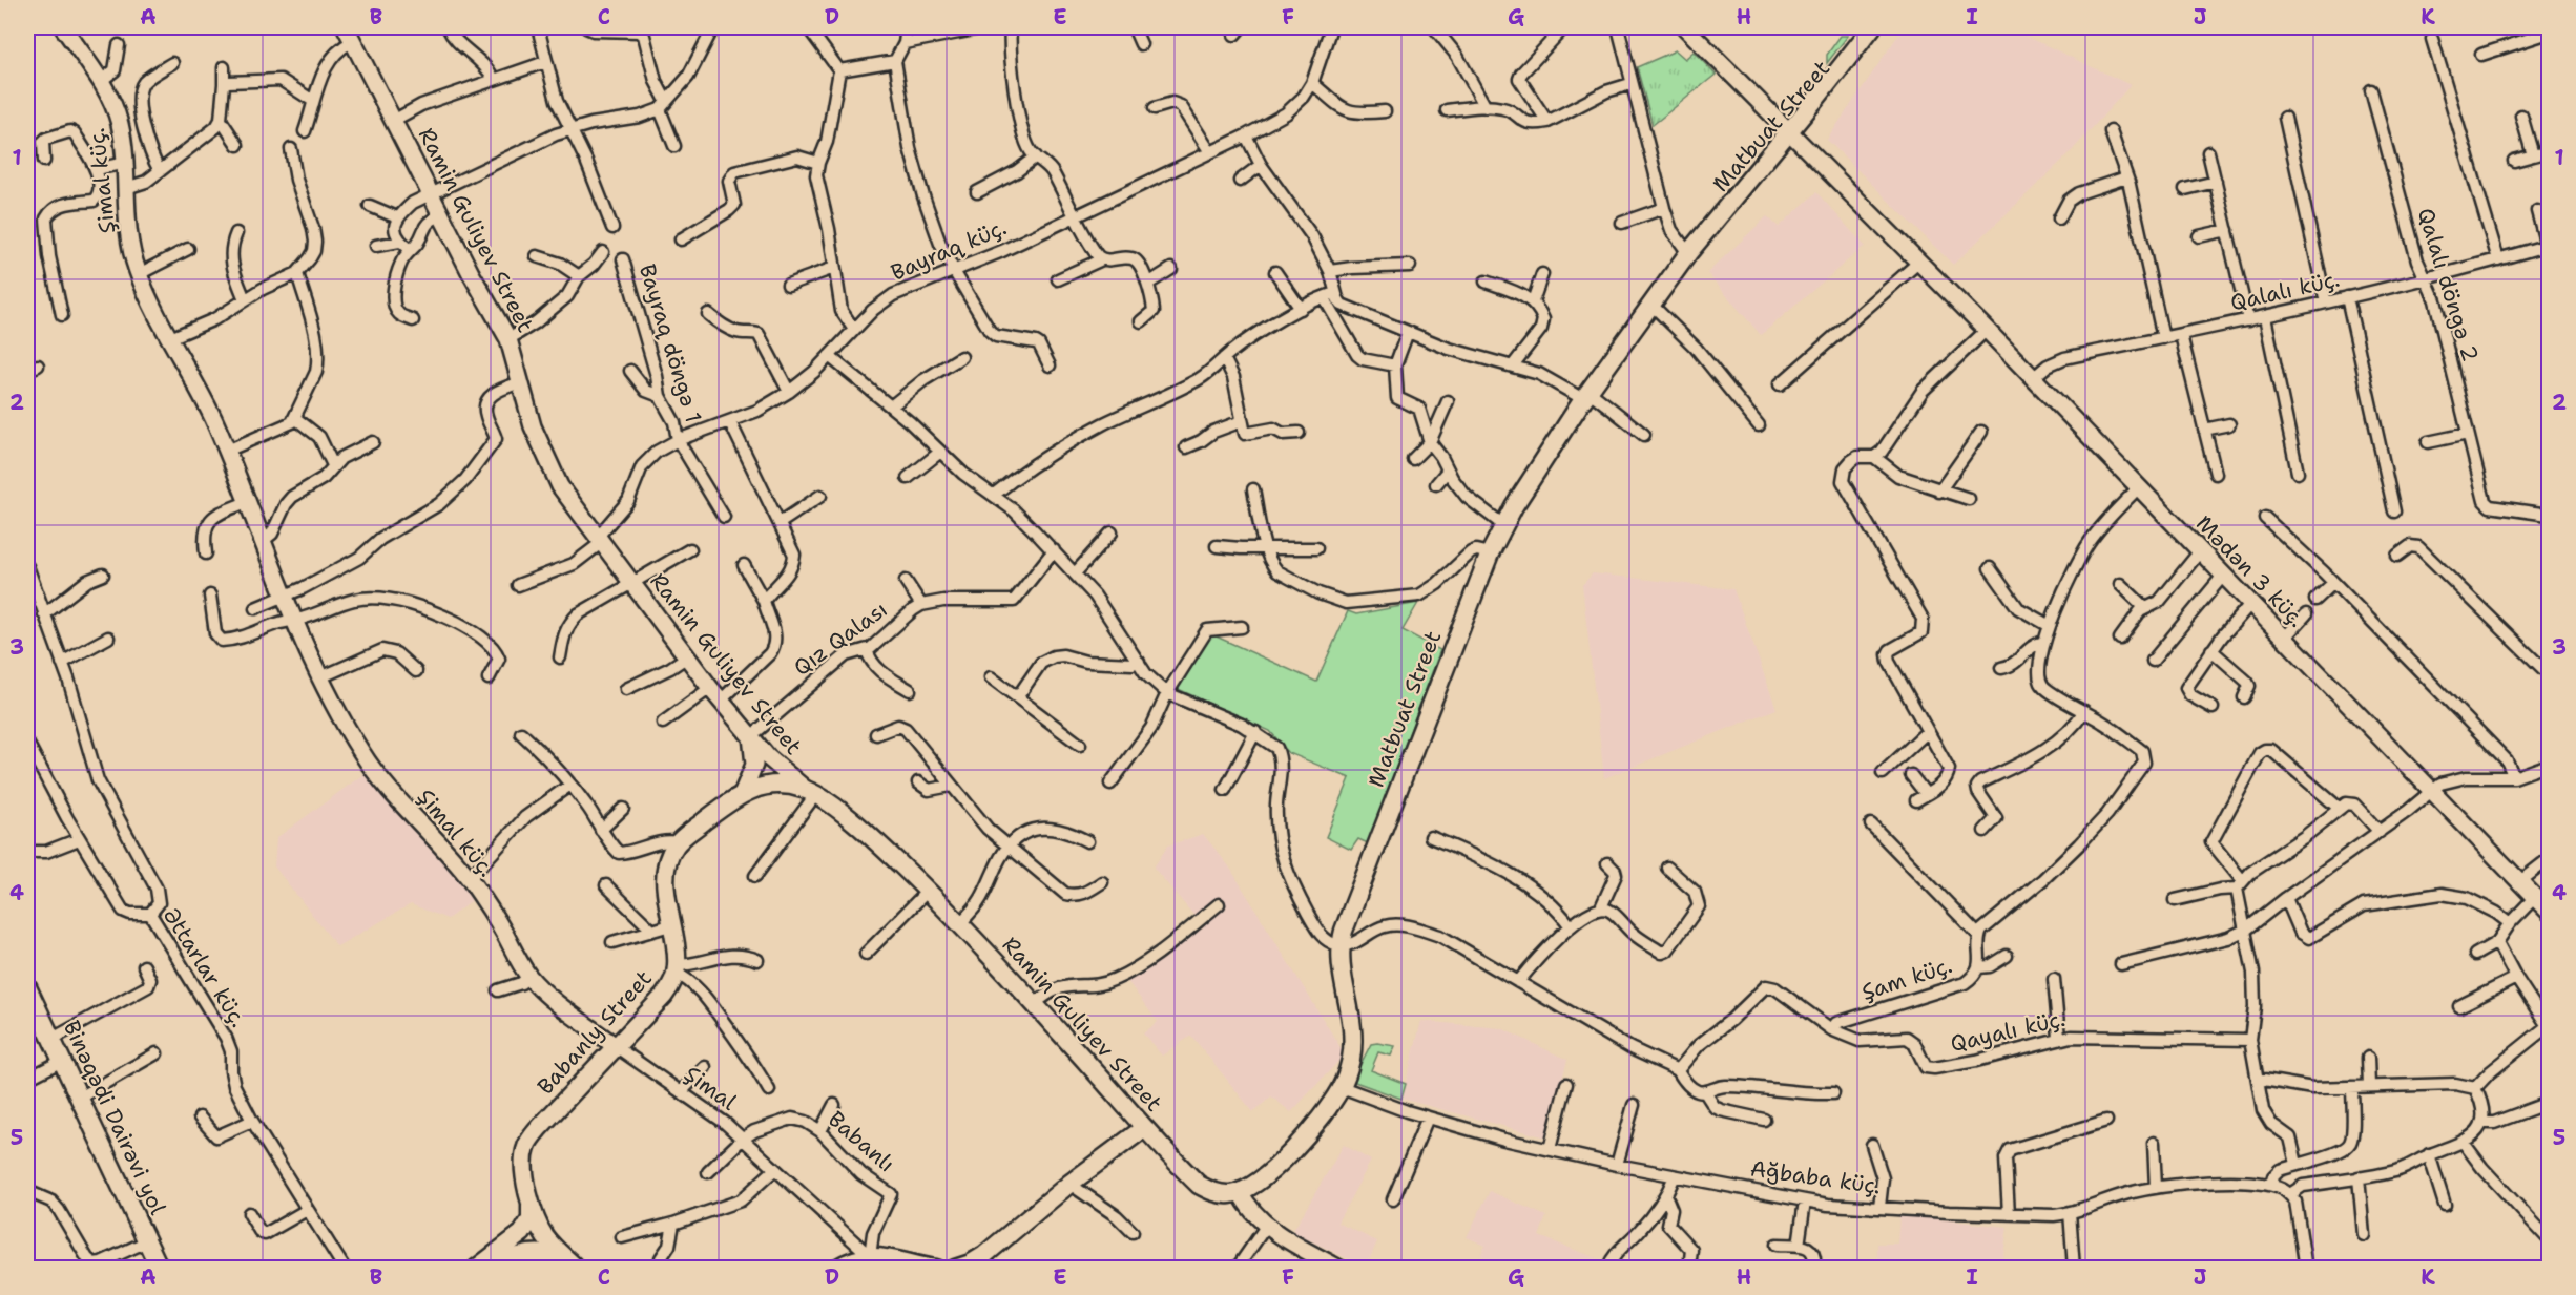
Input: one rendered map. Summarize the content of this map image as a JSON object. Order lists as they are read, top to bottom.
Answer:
{
  "streets": {
    "main road": [
      "Matbuat Street",
      "Ramin Guliyev Street",
      "Babanly Street",
      "Binəqədi Dairəvi yol"
    ],
    "street": [
      "Şimal küç.",
      "Bayraq küç.",
      "Qalalı döngə 2",
      "Qalalı küç.",
      "Bayraq döngə 1",
      "Mədən 3 küç.",
      "Qız Qalası",
      "Əttarlar küç.",
      "Şam küç.",
      "Qayalı küç.",
      "Şimal",
      "Babanlı",
      "Ağbaba küç."
    ]
  },
  "crossings": [
    ["Matbuat Street", "Ramin Guliyev Street"],
    ["Matbuat Street", "Mədən 3 küç."],
    ["Matbuat Street", "Ağbaba küç."],
    ["Şimal küç.", "Babanly Street"],
    ["Şimal küç.", "Şimal"],
    ["Ramin Guliyev Street", "Bayraq küç."],
    ["Ramin Guliyev Street", "Qız Qalası"],
    ["Bayraq küç.", "Bayraq döngə 1"],
    ["Qalalı döngə 2", "Qalalı küç."],
    ["Qalalı küç.", "Mədən 3 küç."],
    ["Şam küç.", "Qayalı küç."],
    ["Babanly Street", "Şimal"],
    ["Şimal", "Babanlı"]
  ],
  "grid": {
    "columns": [
      "A",
      "B",
      "C",
      "D",
      "E",
      "F",
      "G",
      "H",
      "I",
      "J",
      "K"
    ],
    "rows": [
      "1",
      "2",
      "3",
      "4",
      "5"
    ]
  }
}
